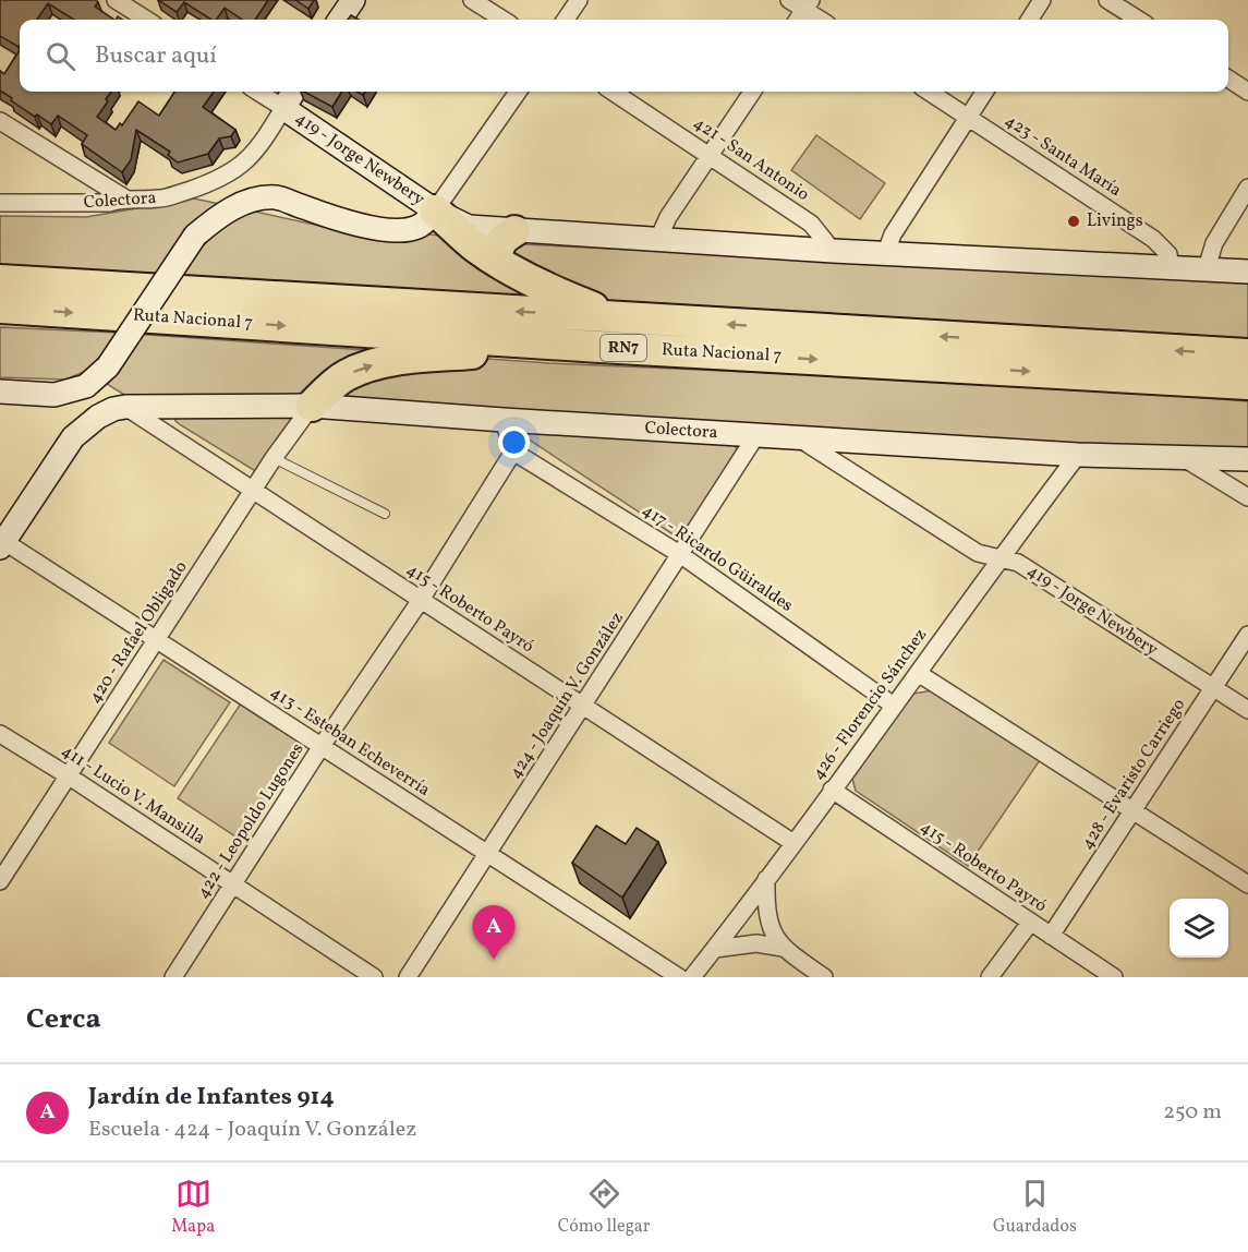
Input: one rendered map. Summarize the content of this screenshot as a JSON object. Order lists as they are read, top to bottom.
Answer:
{
  "streets": {
    "highway": ["Ruta Nacional 7", "RN7"],
    "street": [
      "423 - Santa María",
      "419 - Jorge Newbery",
      "421 - San Antonio",
      "Colectora",
      "417 - Ricardo Güiraldes",
      "415 - Roberto Payró",
      "420 - Rafael Obligado",
      "424 - Joaquín V. González",
      "426 - Florencio Sánchez",
      "413 - Esteban Echeverría",
      "428 - Evaristo Carriego",
      "411 - Lucio V. Mansilla",
      "422 - Leopoldo Lugones"
    ]
  },
  "crossings": [
    ["419 - Jorge Newbery", "Colectora"],
    ["419 - Jorge Newbery", "426 - Florencio Sánchez"],
    ["419 - Jorge Newbery", "428 - Evaristo Carriego"],
    ["Colectora", "415 - Roberto Payró"],
    ["Colectora", "420 - Rafael Obligado"],
    ["Colectora", "424 - Joaquín V. González"],
    ["Colectora", "426 - Florencio Sánchez"],
    ["417 - Ricardo Güiraldes", "424 - Joaquín V. González"],
    ["417 - Ricardo Güiraldes", "426 - Florencio Sánchez"],
    ["417 - Ricardo Güiraldes", "422 - Leopoldo Lugones"],
    ["415 - Roberto Payró", "420 - Rafael Obligado"],
    ["415 - Roberto Payró", "424 - Joaquín V. González"],
    ["415 - Roberto Payró", "426 - Florencio Sánchez"],
    ["415 - Roberto Payró", "428 - Evaristo Carriego"],
    ["415 - Roberto Payró", "422 - Leopoldo Lugones"],
    ["420 - Rafael Obligado", "413 - Esteban Echeverría"],
    ["420 - Rafael Obligado", "411 - Lucio V. Mansilla"],
    ["424 - Joaquín V. González", "413 - Esteban Echeverría"],
    ["413 - Esteban Echeverría", "422 - Leopoldo Lugones"],
    ["411 - Lucio V. Mansilla", "422 - Leopoldo Lugones"]
  ],
  "places": ["Livings"],
  "page": {
    "search": "Buscar aquí",
    "pins": "A",
    "heading": "Cerca",
    "list": [
      {
        "mark": "A",
        "name": "Jardín de Infantes 914",
        "note": "Escuela · 424 - Joaquín V. González",
        "value": "250 m"
      }
    ],
    "nav": ["Mapa", "Cómo llegar", "Guardados"]
  }
}
